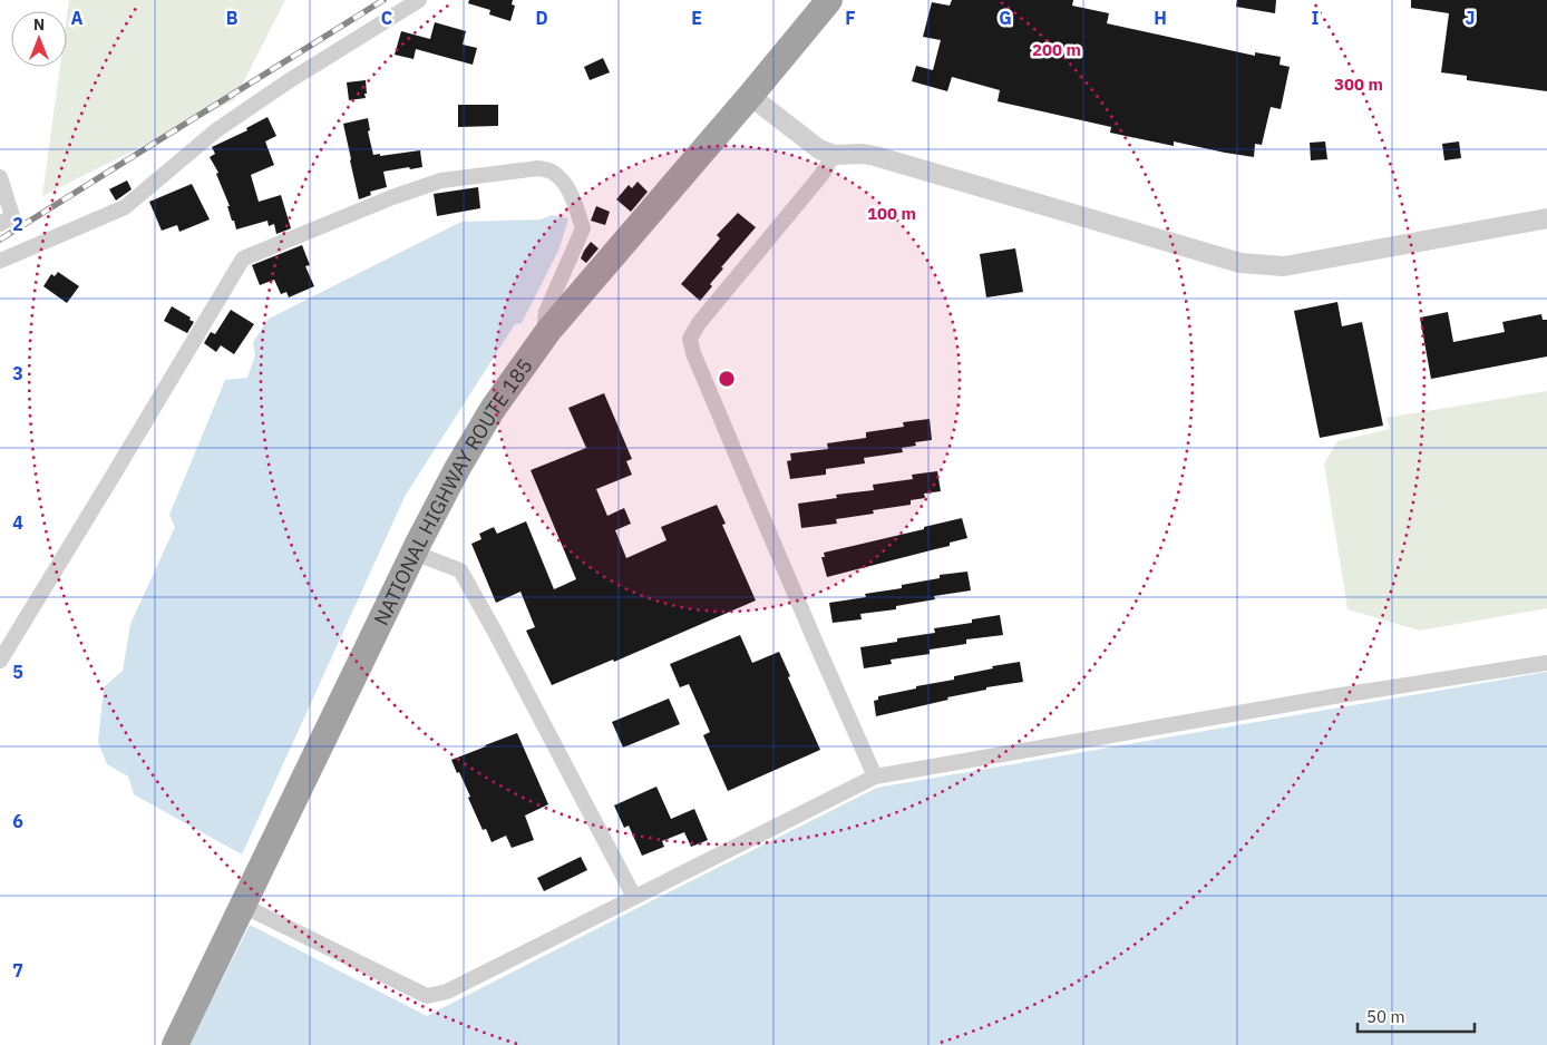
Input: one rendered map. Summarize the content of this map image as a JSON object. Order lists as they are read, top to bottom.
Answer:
{
  "streets": {
    "highway": ["NATIONAL HIGHWAY ROUTE 185"]
  },
  "scale_bar": "50 m",
  "north": "top",
  "grid": {
    "columns": [
      "A",
      "B",
      "C",
      "D",
      "E",
      "F",
      "G",
      "H",
      "I",
      "J"
    ],
    "rows": [
      "2",
      "3",
      "4",
      "5",
      "6",
      "7"
    ]
  },
  "rings": ["200 m", "300 m", "100 m"]
}
